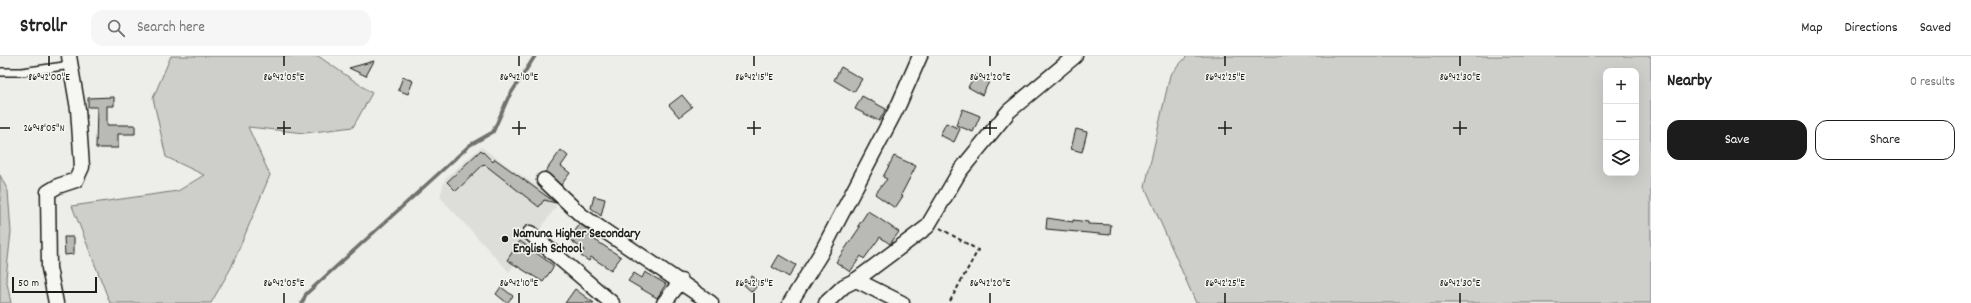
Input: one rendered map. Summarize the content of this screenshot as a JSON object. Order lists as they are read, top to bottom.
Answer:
{
  "places": ["Namuna Higher Secondary English School"],
  "scale_bar": "50 m",
  "page": {
    "header": "Strollr",
    "search": "Search here",
    "nav": ["Map", "Directions", "Saved"],
    "heading": ["Nearby", "0 results"],
    "map_buttons": ["+", "−"],
    "buttons": ["Save", "Share"],
    "scale": "50 m"
  },
  "coordinates": [
    "86°42'00\"E",
    "86°42'05\"E",
    "86°42'10\"E",
    "86°42'15\"E",
    "86°42'20\"E",
    "86°42'25\"E",
    "86°42'30\"E",
    "26°48'05\"N"
  ]
}
